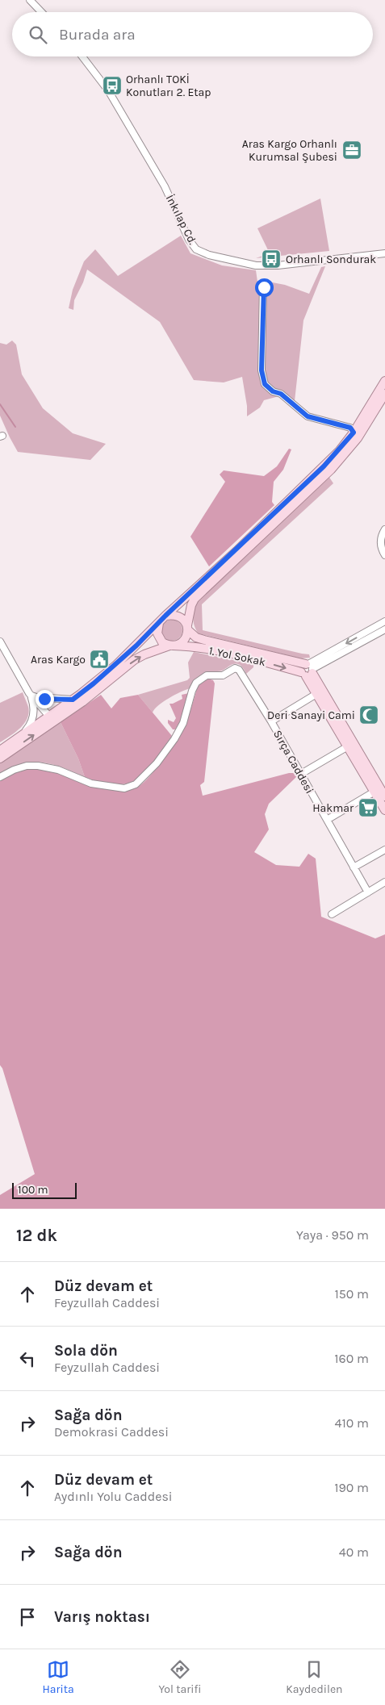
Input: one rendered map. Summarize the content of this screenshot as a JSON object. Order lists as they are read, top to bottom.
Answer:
{
  "streets": {
    "main road": ["1. Yol Sokak"],
    "street": ["İnkılap Cd.", "Sırça Caddesi"]
  },
  "places": {
    "bus stop": ["Orhanlı TOKİ Konutları 2. Etap", "Orhanlı Sondurak"],
    "office": ["Aras Kargo Orhanlı Kurumsal Şubesi"],
    "public building": ["Aras Kargo"],
    "mosque": ["Deri Sanayi Cami"],
    "supermarket": ["Hakmar"]
  },
  "scale_bar": "100 m",
  "page": {
    "search": "Burada ara",
    "scale": "100 m",
    "heading": ["12 dk", "Yaya · 950 m"],
    "list": [
      ["Düz devam et", "Feyzullah Caddesi", "150 m"],
      ["Sola dön", "Feyzullah Caddesi", "160 m"],
      ["Sağa dön", "Demokrasi Caddesi", "410 m"],
      ["Düz devam et", "Aydınlı Yolu Caddesi", "190 m"],
      ["Sağa dön", "40 m"],
      "Varış noktası"
    ],
    "nav": ["Harita", "Yol tarifi", "Kaydedilen"]
  }
}
